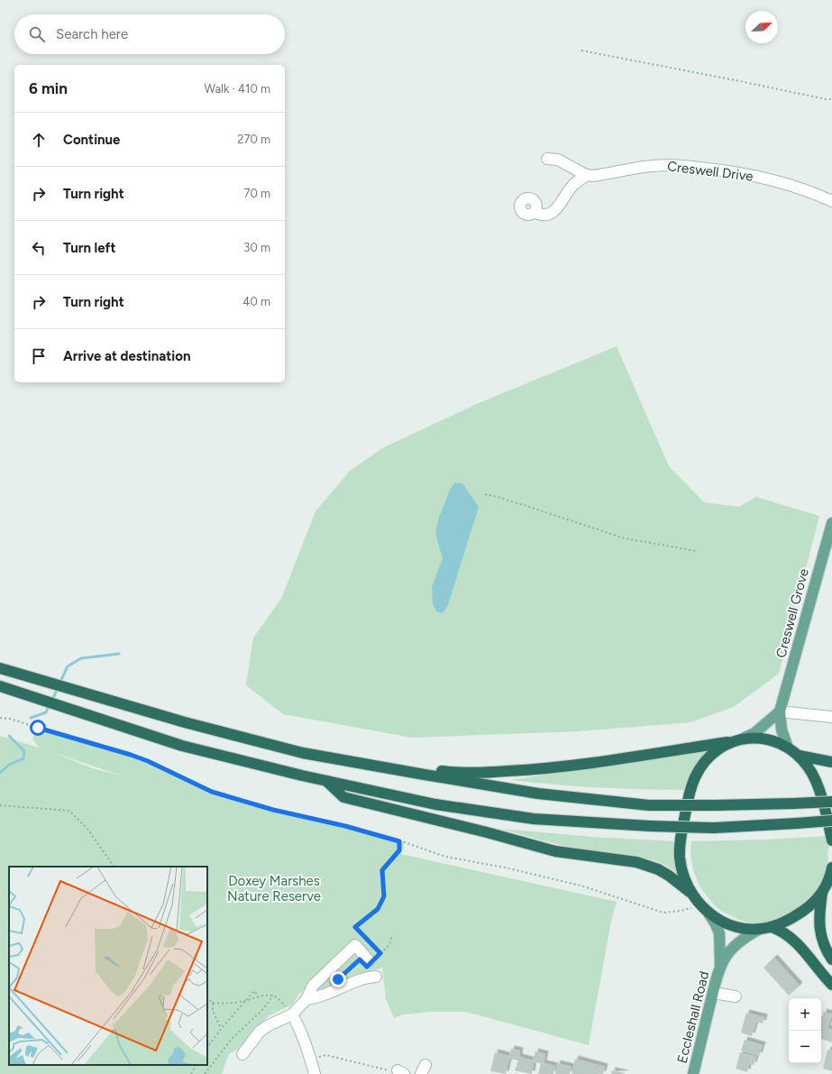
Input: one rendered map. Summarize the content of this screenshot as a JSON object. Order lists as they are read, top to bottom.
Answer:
{
  "streets": {
    "main road": ["Creswell Grove", "Eccleshall Road"],
    "street": ["Creswell Drive"]
  },
  "parks": ["Doxey Marshes Nature Reserve"],
  "north": "top right",
  "page": {
    "search": "Search here",
    "heading": ["6 min", "Walk · 410 m"],
    "list": [
      ["Continue", "270 m"],
      ["Turn right", "70 m"],
      ["Turn left", "30 m"],
      ["Turn right", "40 m"],
      "Arrive at destination"
    ],
    "map_buttons": ["+", "−"]
  }
}
